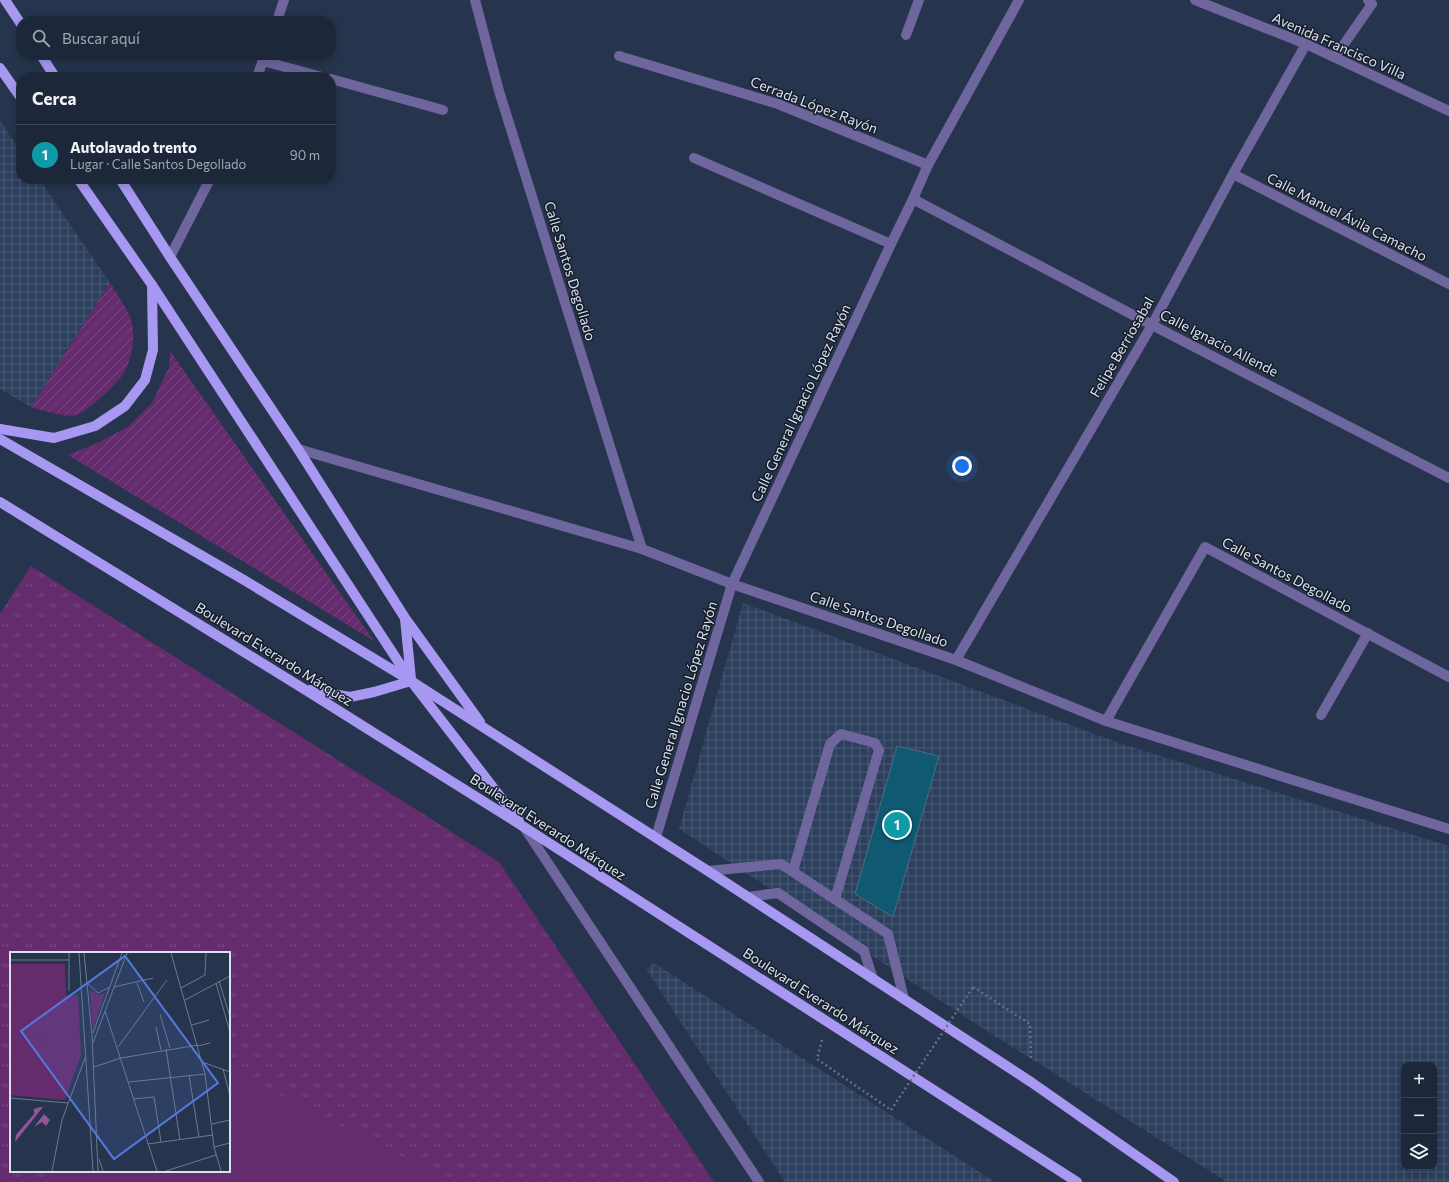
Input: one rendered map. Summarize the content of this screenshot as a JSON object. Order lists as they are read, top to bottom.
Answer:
{
  "streets": {
    "main road": ["Boulevard Everardo Márquez"],
    "street": [
      "Avenida Francisco Villa",
      "Cerrada López Rayón",
      "Calle Manuel Ávila Camacho",
      "Calle Santos Degollado",
      "Calle Ignacio Allende",
      "Felipe Berriosabal",
      "Calle General Ignacio López Rayón"
    ]
  },
  "crossings": [
    ["Avenida Francisco Villa", "Felipe Berriosabal"],
    ["Cerrada López Rayón", "Calle General Ignacio López Rayón"],
    ["Calle Manuel Ávila Camacho", "Felipe Berriosabal"],
    ["Calle Santos Degollado", "Felipe Berriosabal"],
    ["Calle Santos Degollado", "Calle General Ignacio López Rayón"],
    ["Calle Ignacio Allende", "Felipe Berriosabal"],
    ["Calle Ignacio Allende", "Calle General Ignacio López Rayón"]
  ],
  "page": {
    "search": "Buscar aquí",
    "heading": "Cerca",
    "list": [
      {
        "mark": "1",
        "name": "Autolavado trento",
        "note": "Lugar · Calle Santos Degollado",
        "value": "90 m"
      }
    ],
    "pins": "1",
    "map_buttons": ["+", "−"]
  }
}
